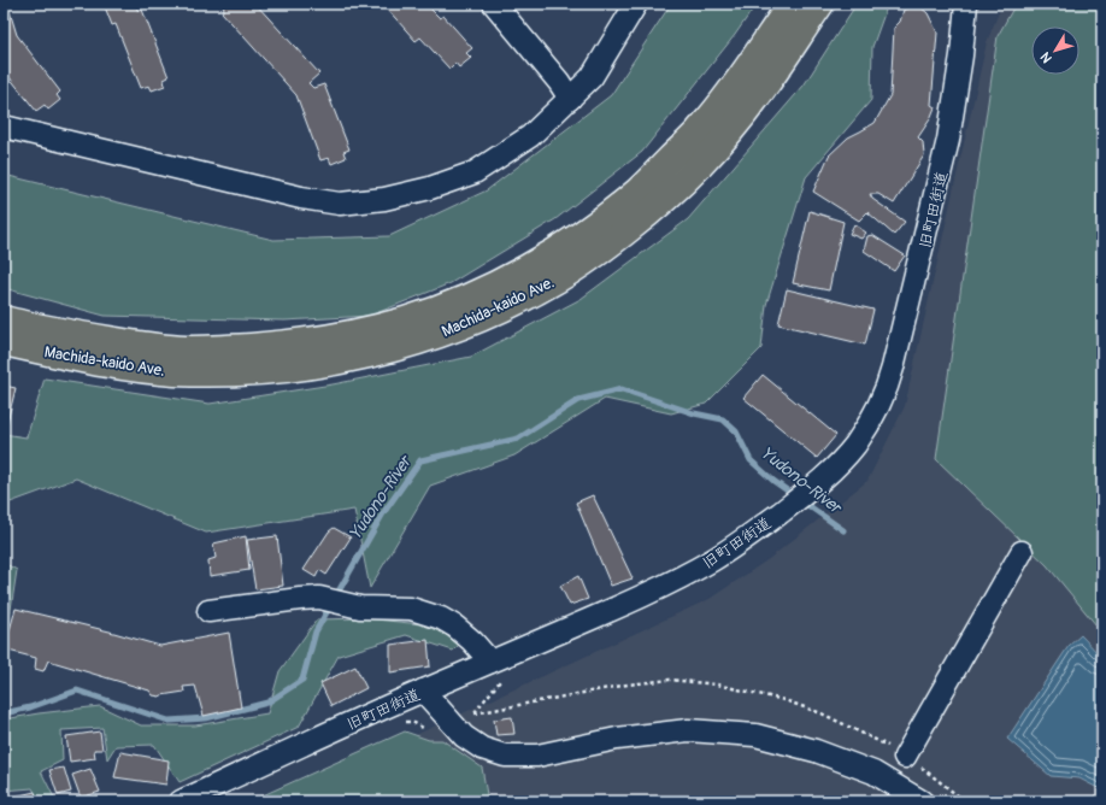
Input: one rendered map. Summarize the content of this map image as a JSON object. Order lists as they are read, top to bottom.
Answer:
{
  "streets": {
    "main road": ["Machida-kaido Ave."],
    "street": ["旧町田街道"]
  },
  "water": ["Yudono-River"],
  "north": "bottom left"
}
